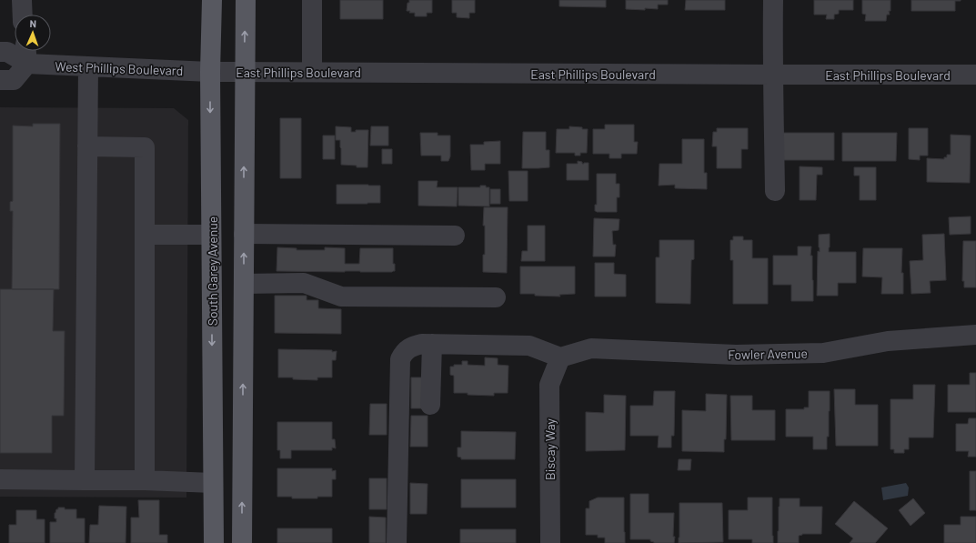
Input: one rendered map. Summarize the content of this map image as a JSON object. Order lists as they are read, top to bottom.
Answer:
{
  "streets": {
    "main road": ["South Garey Avenue"],
    "street": [
      "West Phillips Boulevard",
      "East Phillips Boulevard",
      "Fowler Avenue",
      "Biscay Way"
    ]
  },
  "crossings": [
    ["West Phillips Boulevard", "East Phillips Boulevard"],
    ["West Phillips Boulevard", "South Garey Avenue"],
    ["East Phillips Boulevard", "South Garey Avenue"],
    ["Fowler Avenue", "Biscay Way"]
  ],
  "north": "top"
}
